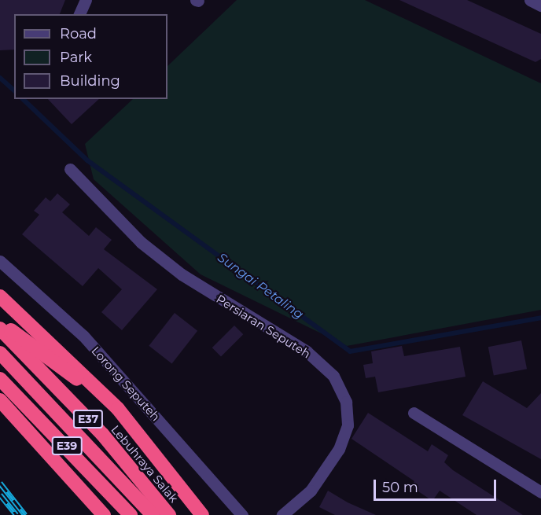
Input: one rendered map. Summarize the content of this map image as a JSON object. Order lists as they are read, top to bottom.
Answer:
{
  "streets": {
    "highway": ["E37", "E39", "Lebuhraya Salak"],
    "street": ["Persiaran Seputeh", "Lorong Seputeh"]
  },
  "water": ["Sungai Petaling"],
  "legend": ["Road", "Park", "Building"],
  "scale_bar": "50 m"
}
